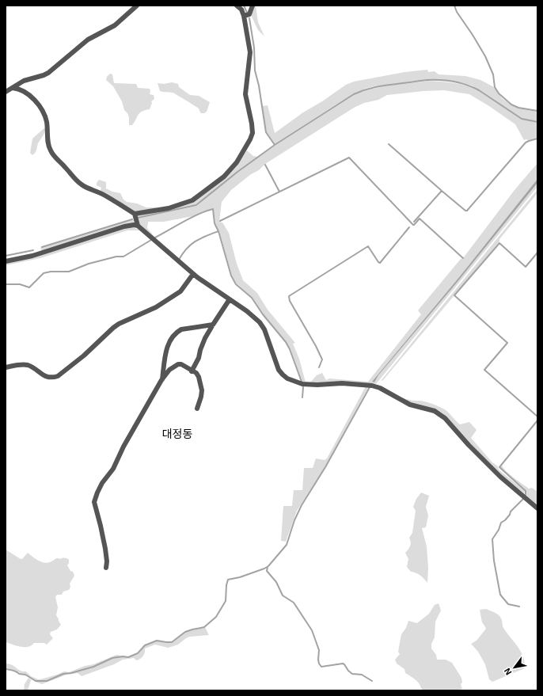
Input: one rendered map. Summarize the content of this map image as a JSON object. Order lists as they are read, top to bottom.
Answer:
{
  "districts": ["대정동"],
  "north": "bottom left"
}
